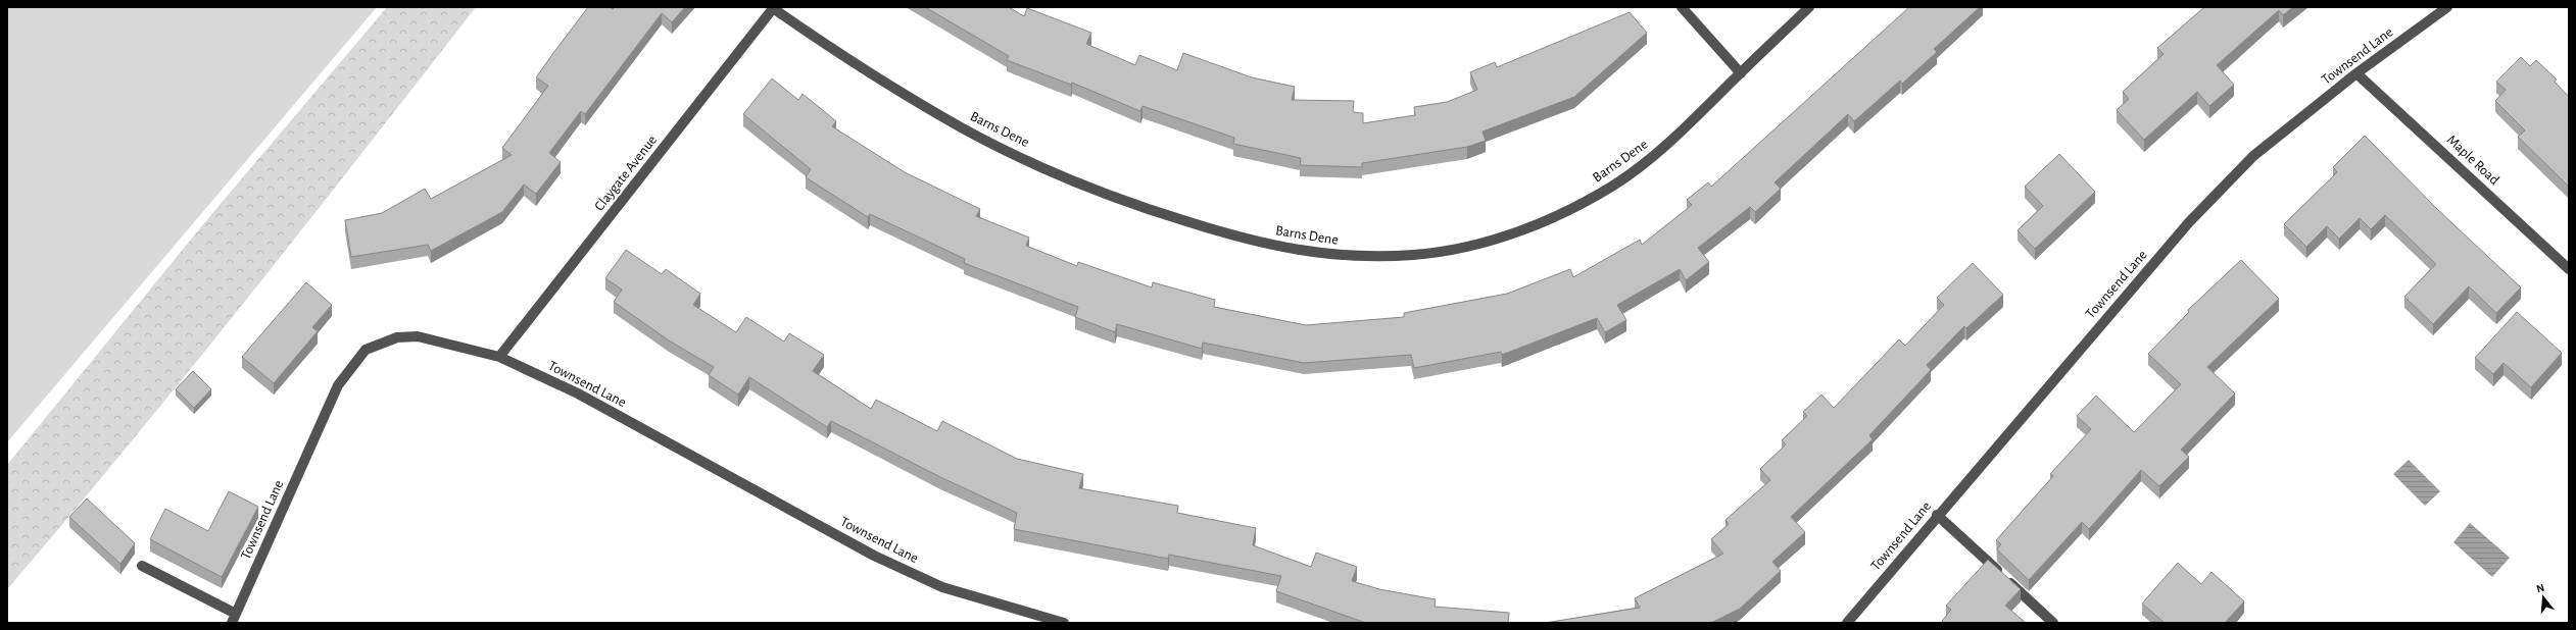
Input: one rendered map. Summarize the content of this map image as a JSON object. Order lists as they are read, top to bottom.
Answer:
{
  "streets": {
    "street": [
      "Townsend Lane",
      "Barns Dene",
      "Maple Road",
      "Claygate Avenue"
    ]
  },
  "crossings": [
    ["Townsend Lane", "Maple Road"],
    ["Townsend Lane", "Claygate Avenue"],
    ["Barns Dene", "Claygate Avenue"]
  ],
  "north": "top"
}
